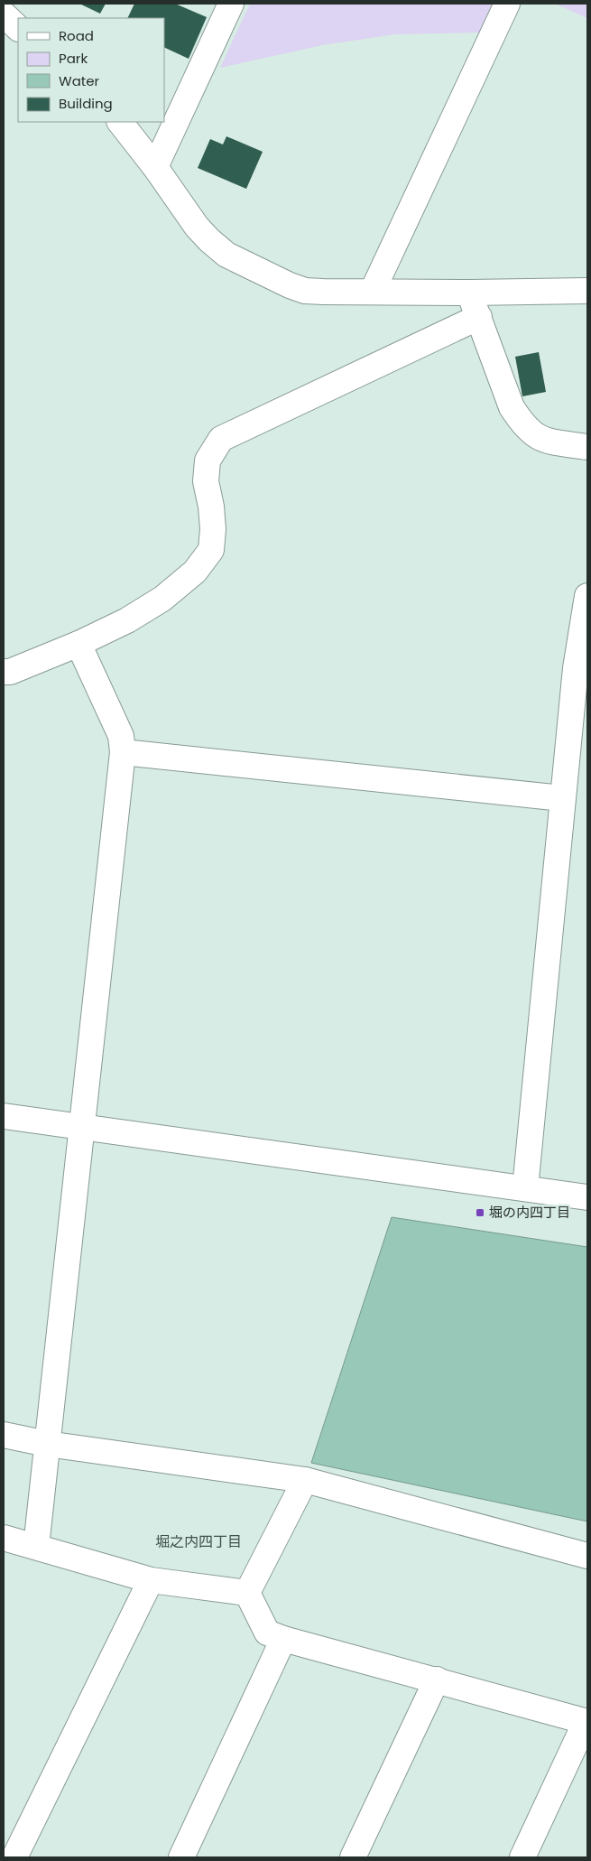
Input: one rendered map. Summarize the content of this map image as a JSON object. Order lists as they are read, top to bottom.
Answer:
{
  "districts": ["堀之内四丁目"],
  "places": {
    "transit": ["堀の内四丁目"]
  },
  "legend": [
    "Road",
    "Park",
    "Water",
    "Building"
  ]
}
